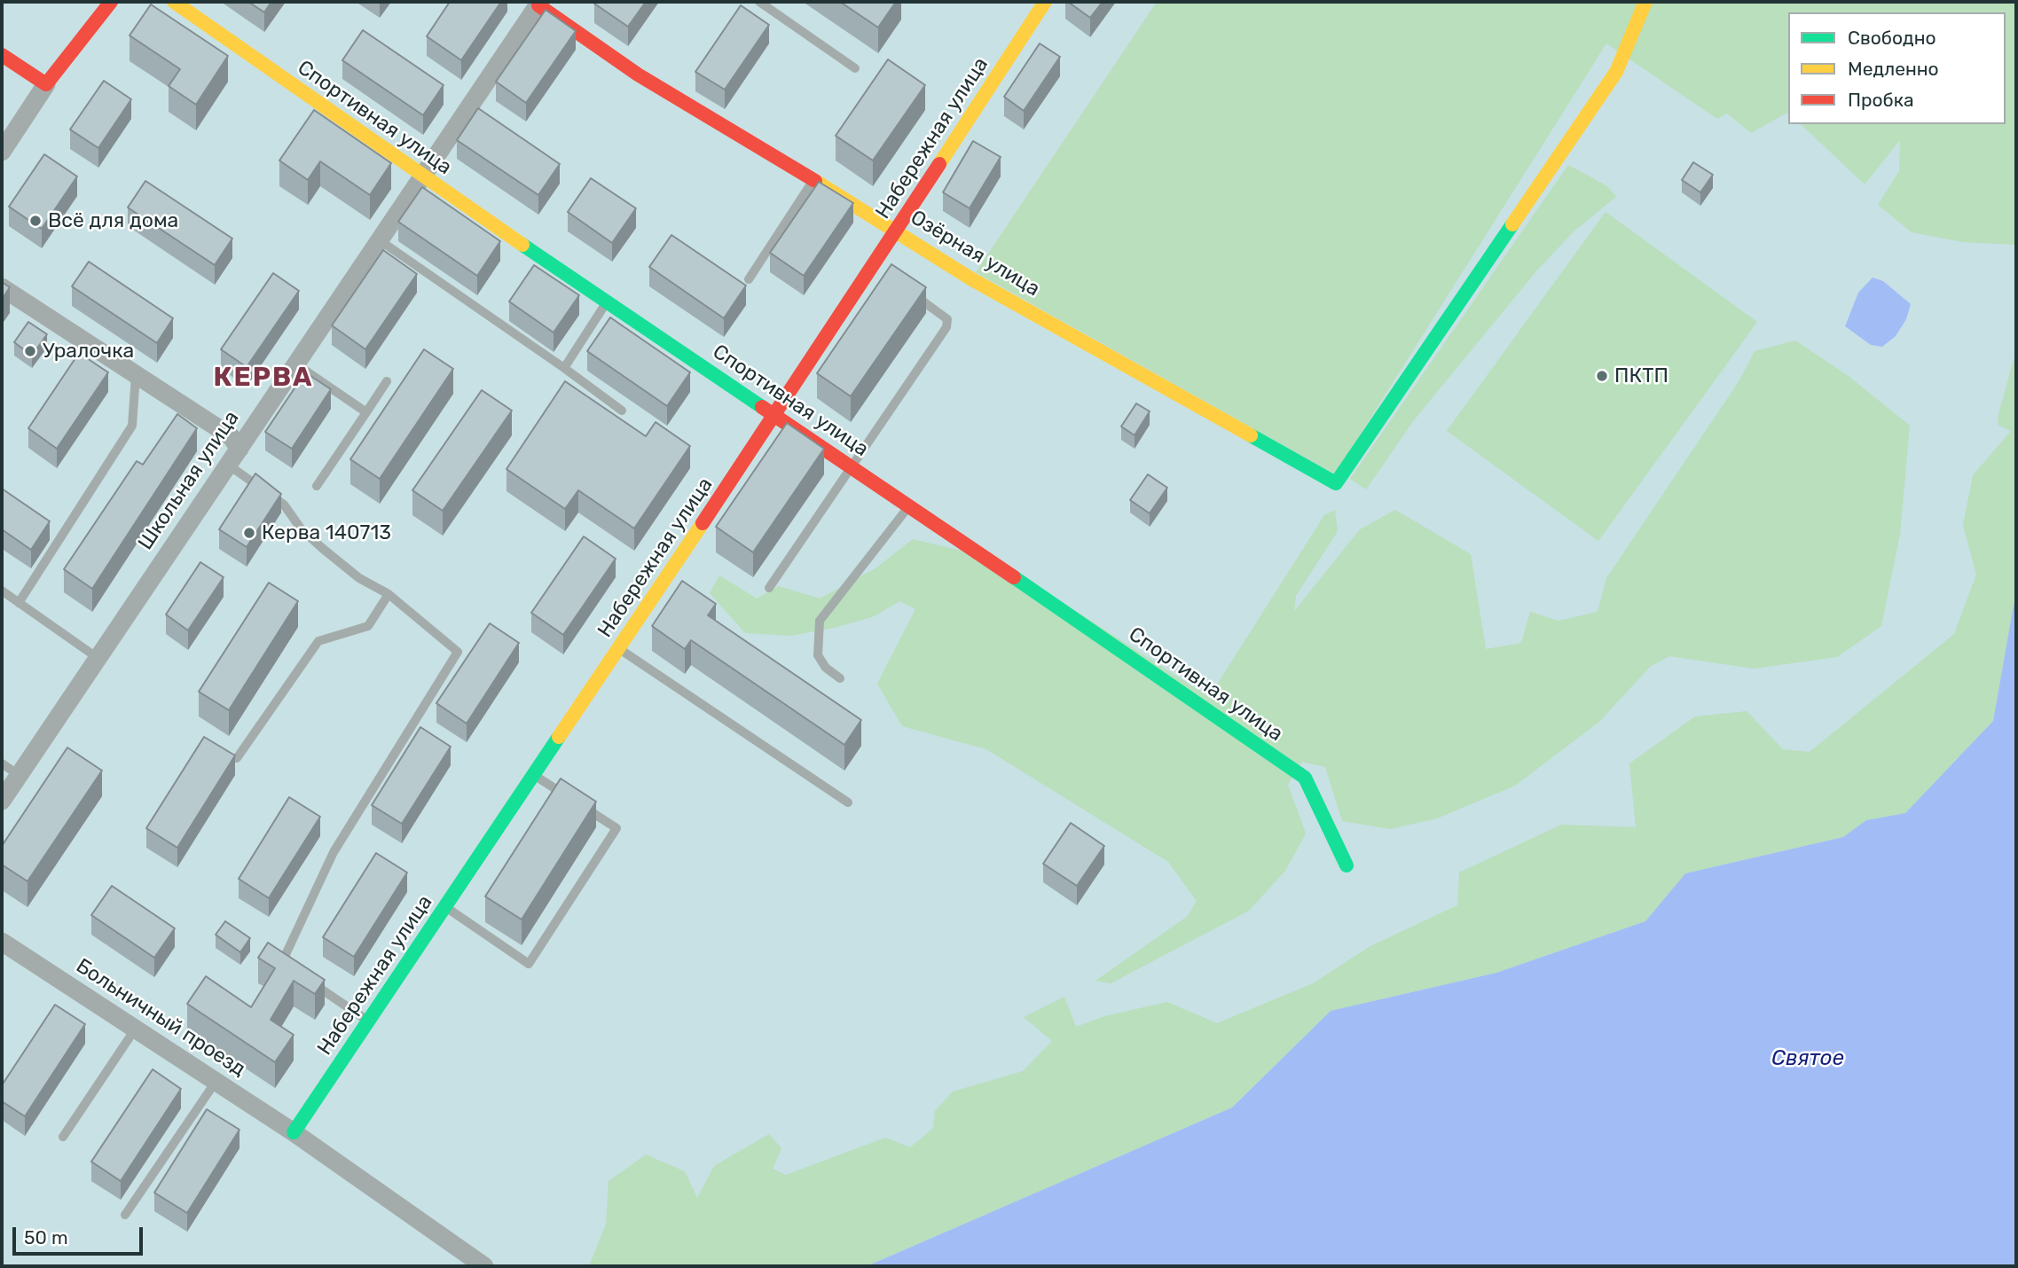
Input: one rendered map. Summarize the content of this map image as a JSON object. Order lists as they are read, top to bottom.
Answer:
{
  "streets": {
    "street": [
      "Спортивная улица",
      "Набережная улица",
      "Озёрная улица",
      "Школьная улица",
      "Больничный проезд"
    ]
  },
  "crossings": [
    ["Спортивная улица", "Набережная улица"],
    ["Спортивная улица", "Школьная улица"],
    ["Набережная улица", "Озёрная улица"],
    ["Набережная улица", "Больничный проезд"],
    ["Озёрная улица", "Школьная улица"]
  ],
  "districts": ["КЕРВА"],
  "water": ["Святое"],
  "places": [
    "Всё для дома",
    "Уралочка",
    "ПКТП",
    "Керва 140713"
  ],
  "legend": ["Свободно", "Медленно", "Пробка"],
  "scale_bar": "50 m"
}
